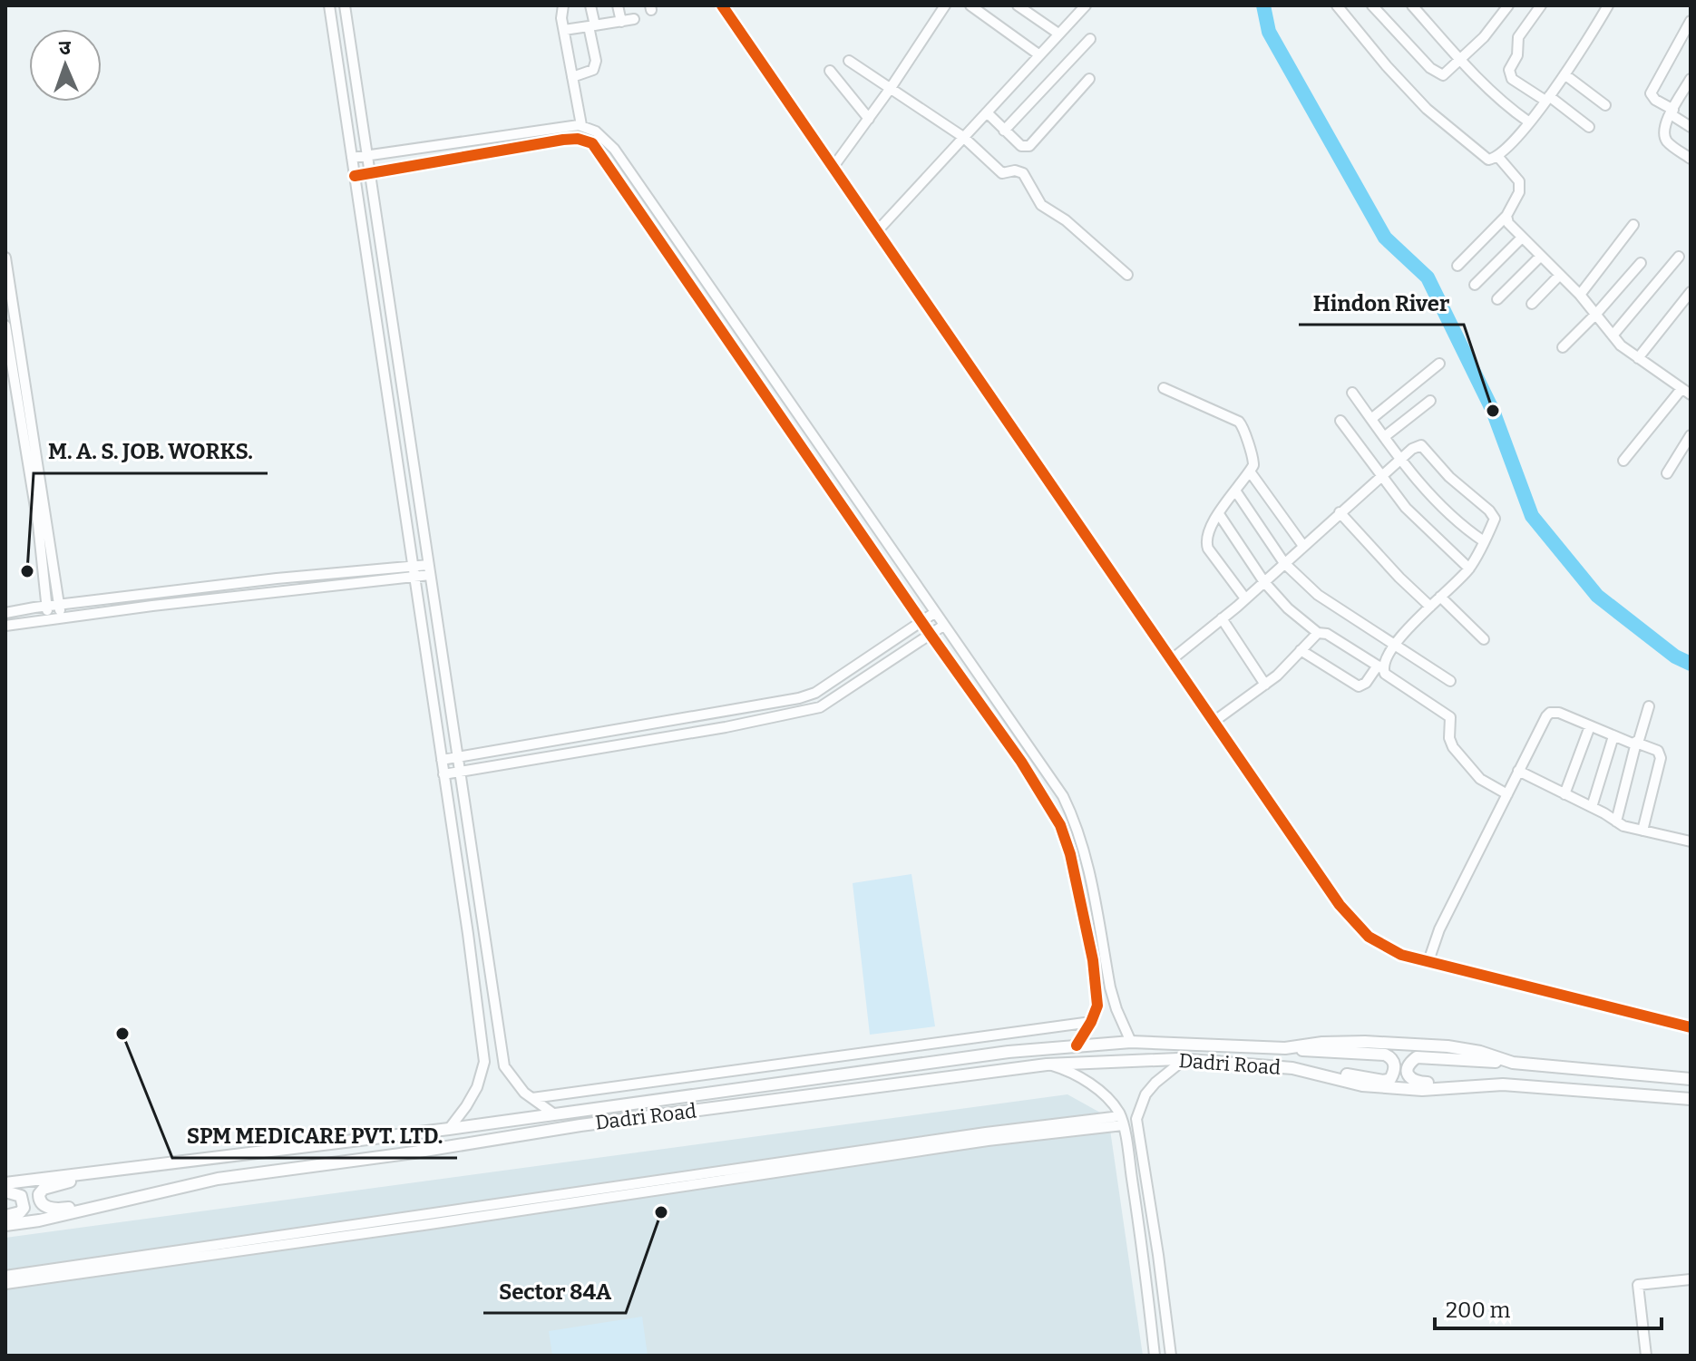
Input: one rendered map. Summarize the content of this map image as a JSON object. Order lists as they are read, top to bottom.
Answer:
{
  "streets": {
    "main road": ["Dadri Road"]
  },
  "places": [
    "Hindon River",
    "M. A. S. JOB. WORKS.",
    "SPM MEDICARE PVT. LTD.",
    "Sector 84A"
  ],
  "scale_bar": "200 m",
  "north": "top"
}
